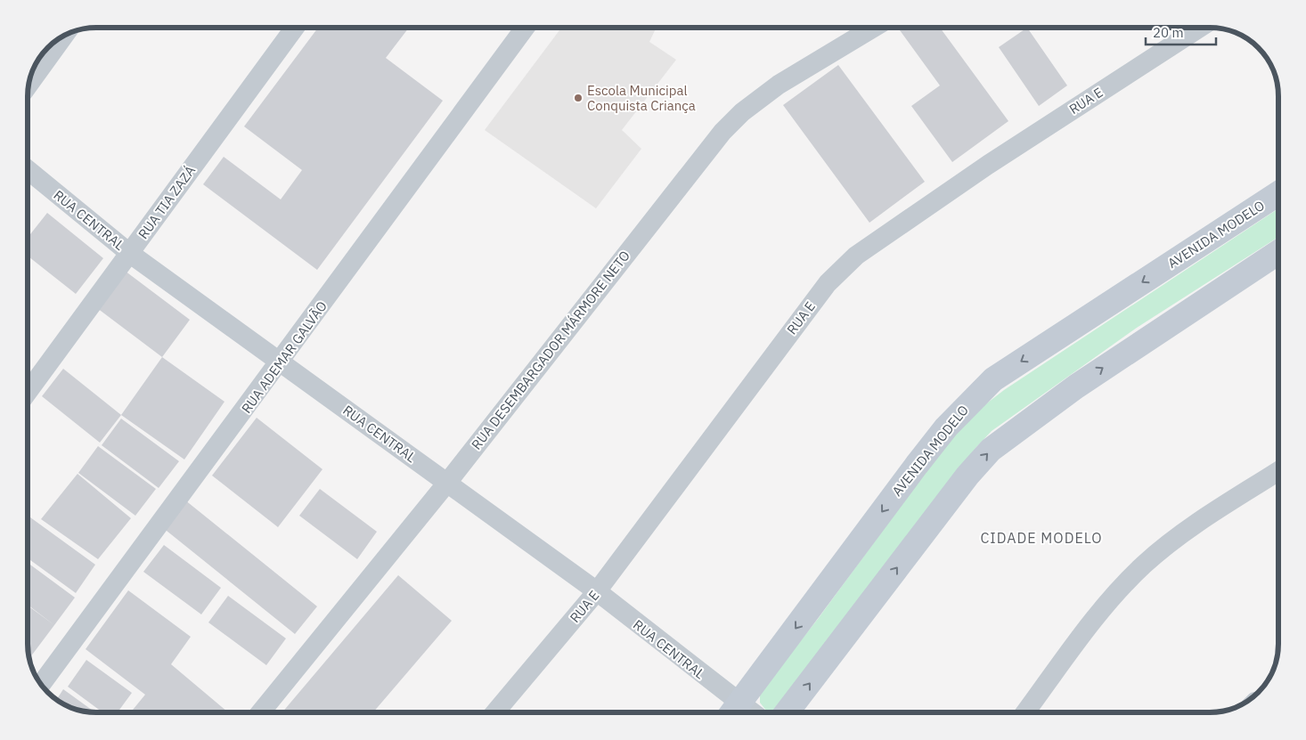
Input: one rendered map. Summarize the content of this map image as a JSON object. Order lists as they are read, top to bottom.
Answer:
{
  "streets": {
    "main road": ["AVENIDA MODELO"],
    "street": [
      "RUA E",
      "RUA TIA ZAZÁ",
      "RUA CENTRAL",
      "RUA DESEMBARGADOR MÁRMORE NETO",
      "RUA ADEMAR GALVÃO"
    ]
  },
  "crossings": [
    ["RUA E", "RUA CENTRAL"],
    ["RUA TIA ZAZÁ", "RUA CENTRAL"],
    ["RUA CENTRAL", "AVENIDA MODELO"],
    ["RUA CENTRAL", "RUA DESEMBARGADOR MÁRMORE NETO"],
    ["RUA CENTRAL", "RUA ADEMAR GALVÃO"]
  ],
  "districts": ["CIDADE MODELO"],
  "places": ["Escola Municipal Conquista Criança"],
  "scale_bar": "20 m"
}
